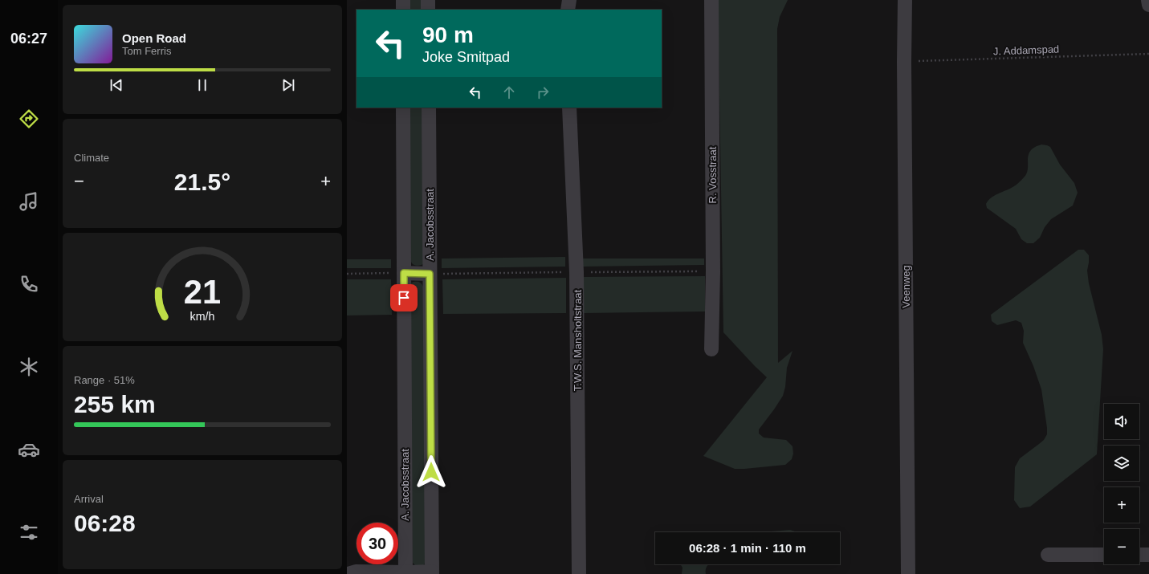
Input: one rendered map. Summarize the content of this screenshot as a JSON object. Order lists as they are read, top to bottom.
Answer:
{
  "streets": {
    "street": [
      "R. Vosstraat",
      "A. Jacobsstraat",
      "Veenweg",
      "T.W.S. Mansholtstraat"
    ],
    "path": ["J. Addamspad"]
  },
  "crossings": [
    ["J. Addamspad", "Veenweg"]
  ],
  "page": {
    "tabs": "06:27",
    "turn": ["90 m", "Joke Smitpad"],
    "song": ["Open Road", "Tom Ferris"],
    "tile": [
      "Climate",
      ["Range · 51%", "255 km"],
      ["Arrival", "06:28"]
    ],
    "heat": ["−", "21.5°", "+"],
    "map_buttons": ["+", "−"],
    "limit": "30",
    "trip": "06:28 · 1 min · 110 m",
    "gauge": ["21", "km/h"]
  }
}
